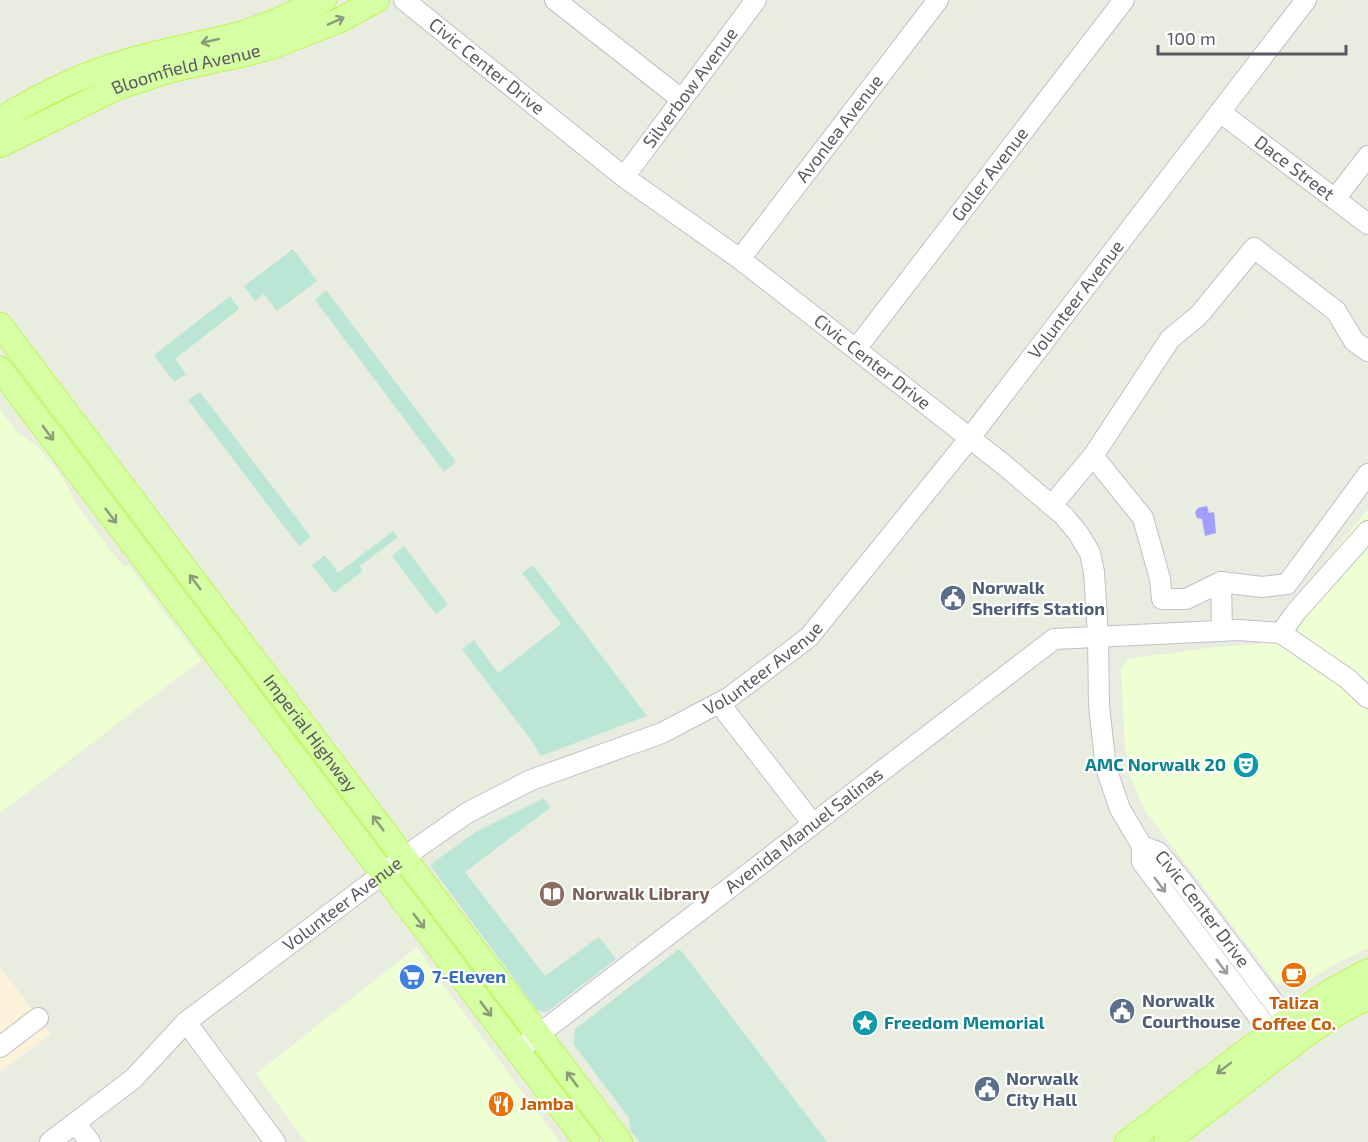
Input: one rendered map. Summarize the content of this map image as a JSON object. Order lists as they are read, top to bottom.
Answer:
{
  "streets": {
    "main road": ["Bloomfield Avenue", "Imperial Highway"],
    "street": [
      "Civic Center Drive",
      "Silverbow Avenue",
      "Avonlea Avenue",
      "Dace Street",
      "Goller Avenue",
      "Volunteer Avenue",
      "Avenida Manuel Salinas"
    ]
  },
  "crossings": [
    ["Civic Center Drive", "Silverbow Avenue"],
    ["Civic Center Drive", "Avonlea Avenue"],
    ["Civic Center Drive", "Goller Avenue"],
    ["Civic Center Drive", "Volunteer Avenue"],
    ["Civic Center Drive", "Avenida Manuel Salinas"],
    ["Dace Street", "Volunteer Avenue"],
    ["Volunteer Avenue", "Imperial Highway"],
    ["Imperial Highway", "Avenida Manuel Salinas"]
  ],
  "places": {
    "public building": ["Norwalk Sheriffs Station", "Norwalk Courthouse", "Norwalk City Hall"],
    "theatre": ["AMC Norwalk 20"],
    "library": ["Norwalk Library"],
    "cafe": ["Taliza Coffee Co."],
    "supermarket": ["7-Eleven"],
    "place": ["Freedom Memorial"],
    "restaurant": ["Jamba"]
  },
  "scale_bar": "100 m"
}
